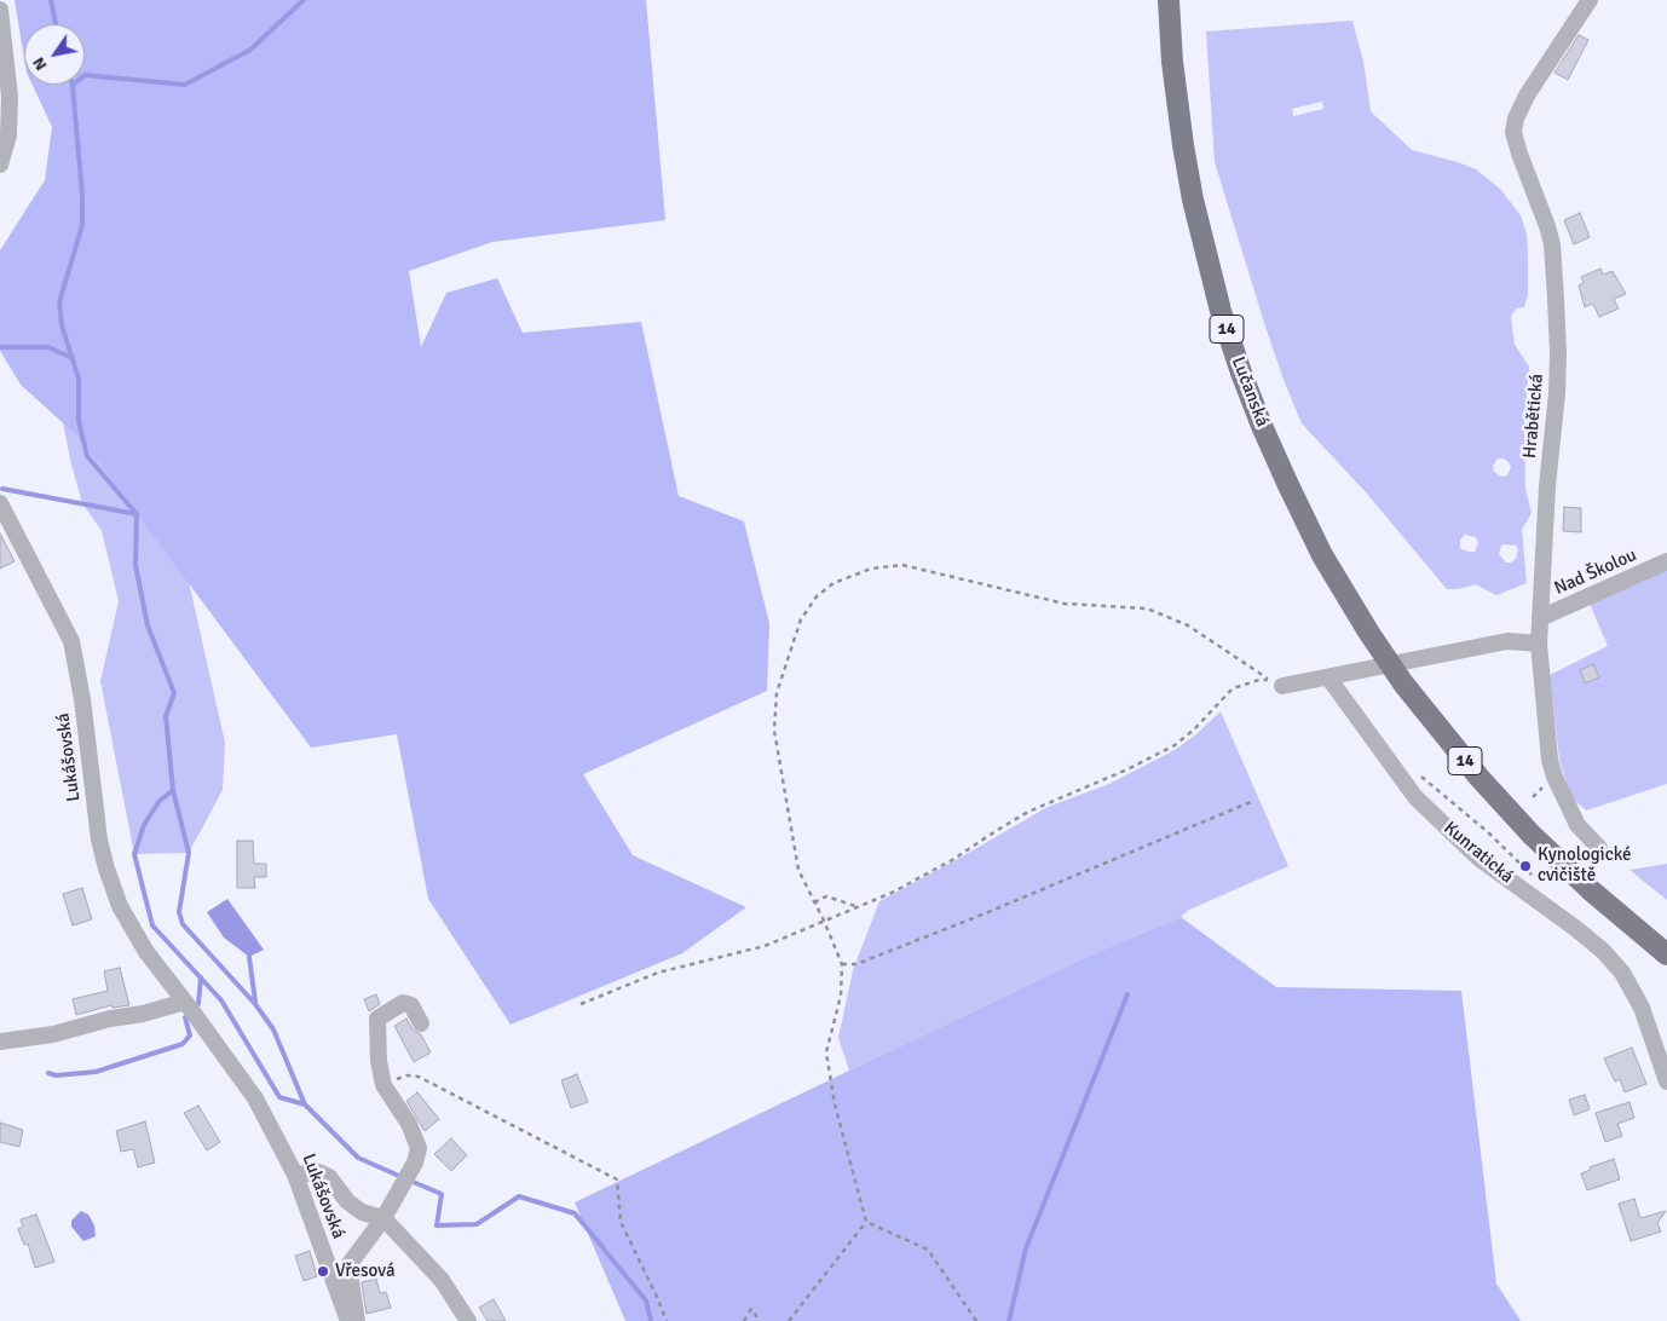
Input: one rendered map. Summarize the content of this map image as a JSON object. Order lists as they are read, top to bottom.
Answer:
{
  "streets": {
    "main road": ["14", "Lučanská"],
    "street": [
      "Hrabětická",
      "Nad Školou",
      "Lukášovská",
      "Kunratická"
    ]
  },
  "crossings": [
    ["Hrabětická", "Nad Školou"]
  ],
  "places": ["Kynologické cvičiště", "Vřesová"],
  "north": "bottom left"
}
